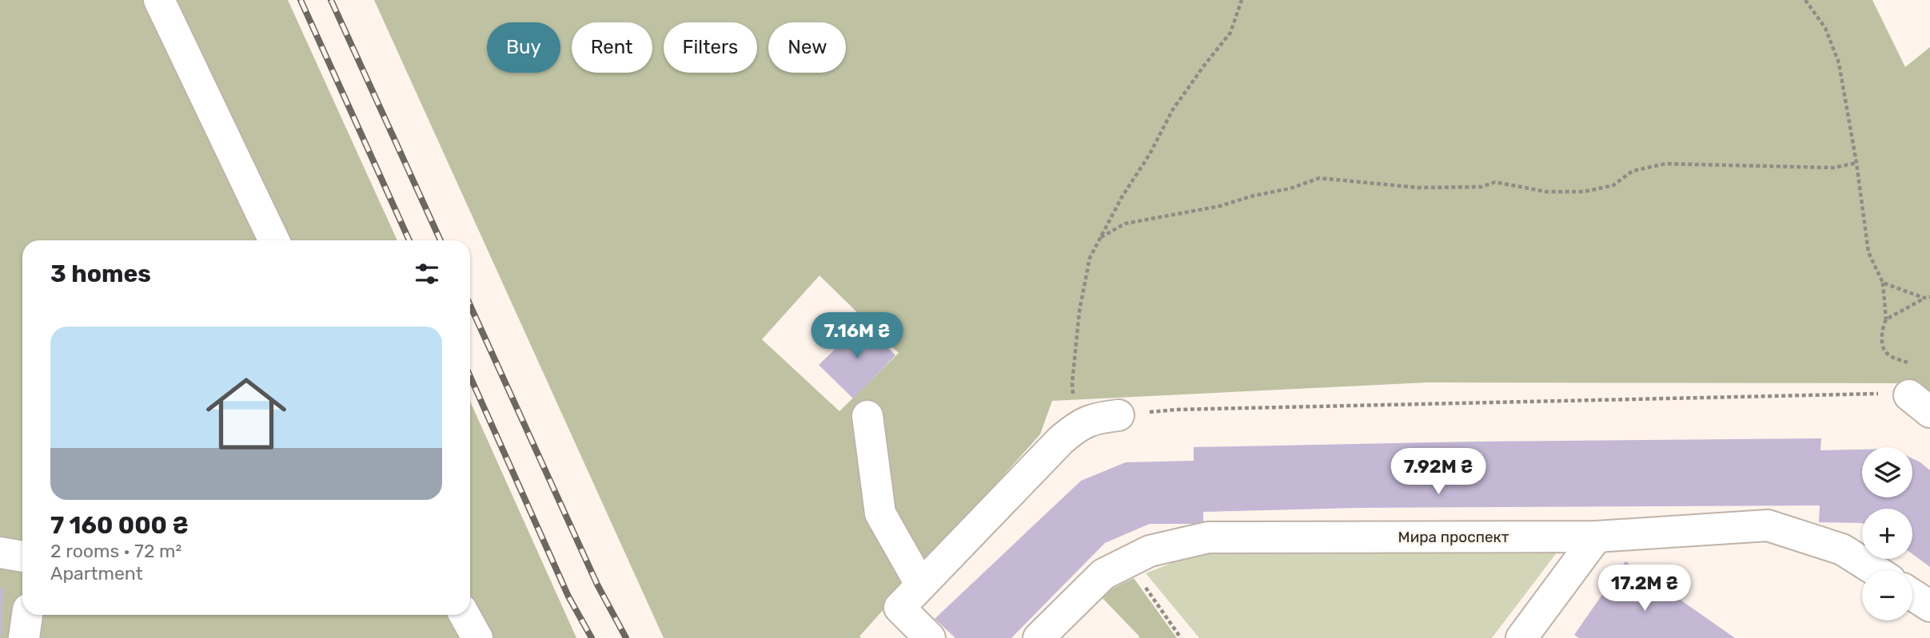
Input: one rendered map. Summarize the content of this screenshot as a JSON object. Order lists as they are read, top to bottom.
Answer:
{
  "streets": {
    "lane": ["Мира проспект"]
  },
  "page": {
    "chip": [
      "Buy",
      "Rent",
      "Filters",
      "New"
    ],
    "heading": "3 homes",
    "list": [
      {
        "name": "7 160 000 ₴",
        "note": "2 rooms · 72 m² · Apartment"
      }
    ],
    "price": ["7.16M ₴", "7.92M ₴", "17.2M ₴"],
    "map_buttons": ["+", "−"]
  }
}
